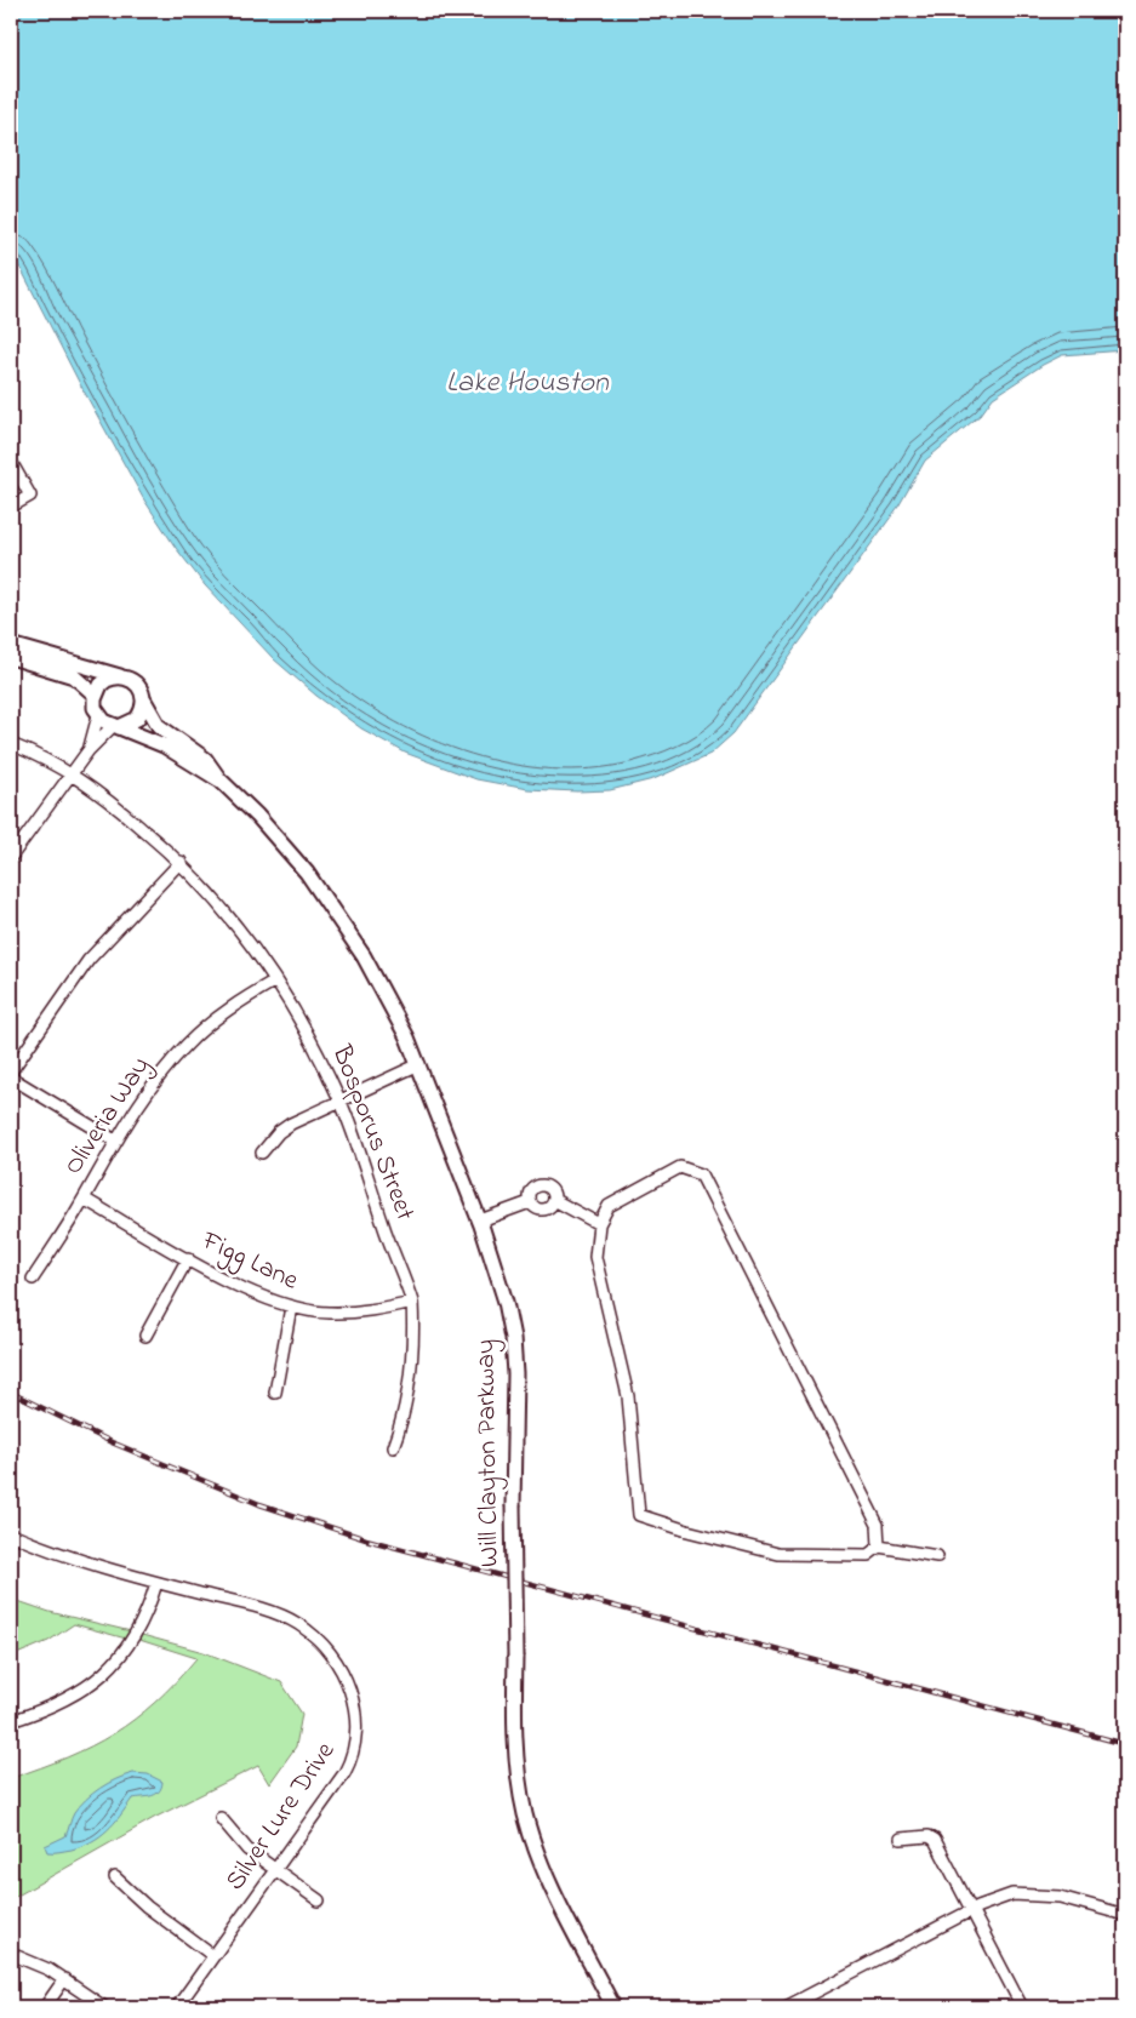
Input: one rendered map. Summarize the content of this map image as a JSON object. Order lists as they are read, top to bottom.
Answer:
{
  "streets": {
    "street": [
      "Oliveria Way",
      "Bosporus Street",
      "Figg Lane",
      "Will Clayton Parkway",
      "Silver Lure Drive"
    ]
  },
  "crossings": [
    ["Oliveria Way", "Bosporus Street"],
    ["Oliveria Way", "Figg Lane"],
    ["Bosporus Street", "Figg Lane"]
  ],
  "water": ["Lake Houston"]
}
